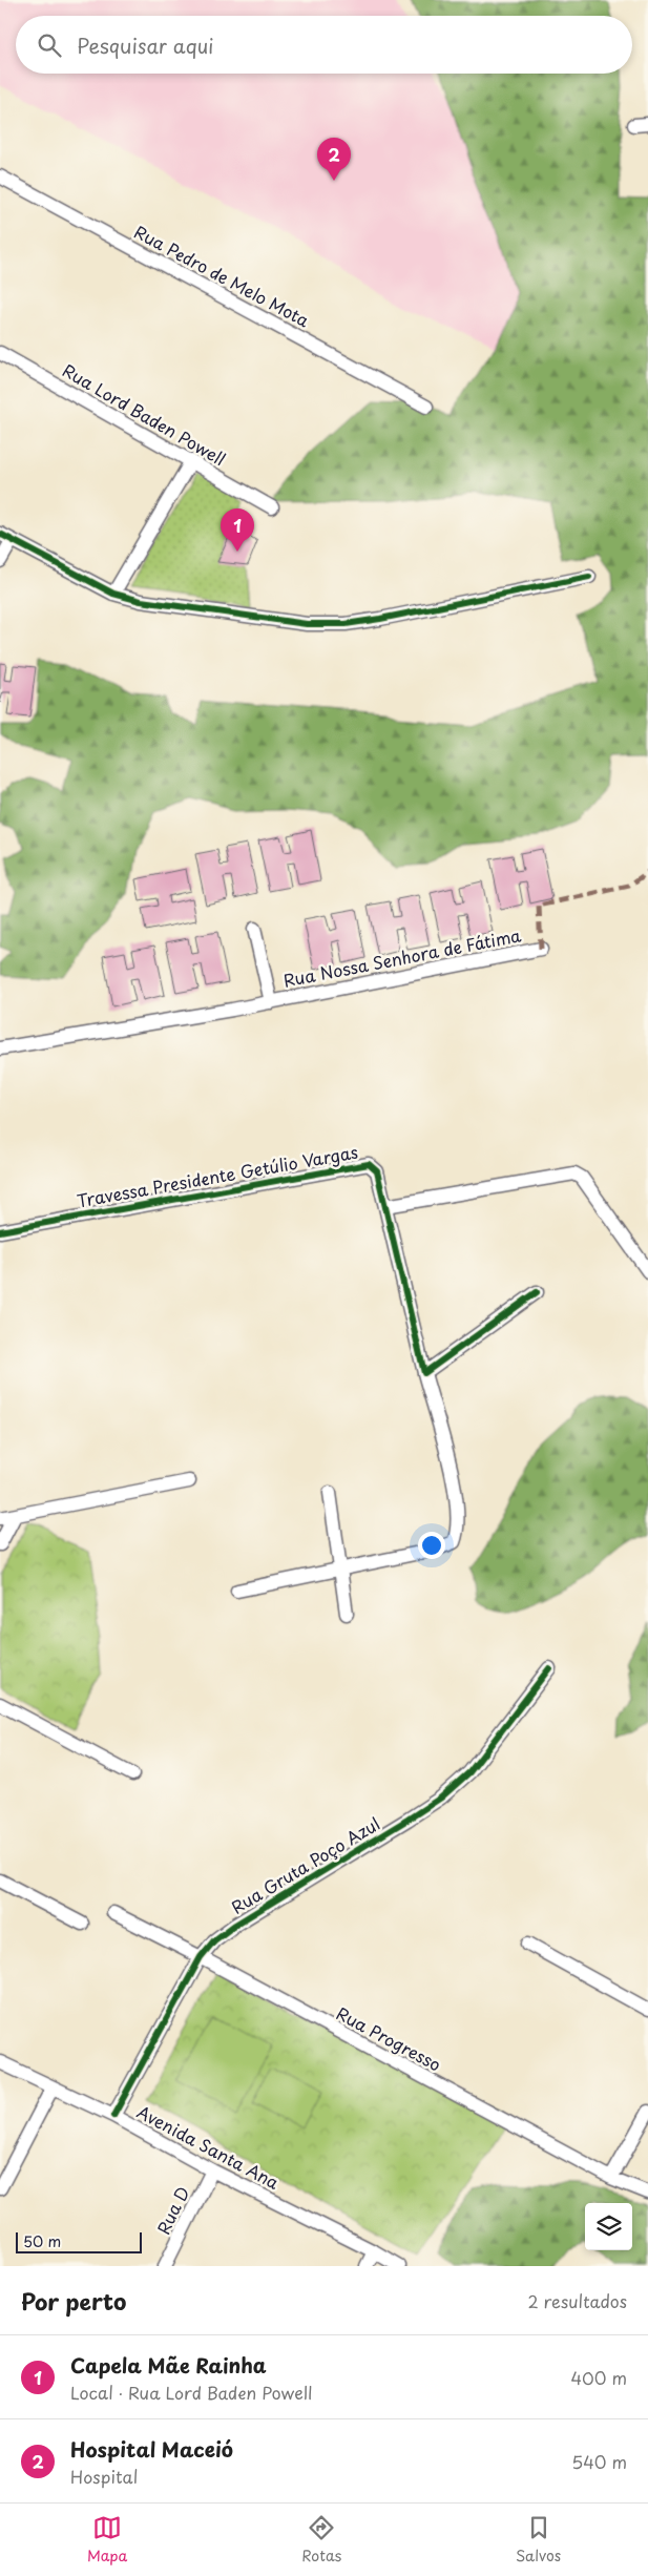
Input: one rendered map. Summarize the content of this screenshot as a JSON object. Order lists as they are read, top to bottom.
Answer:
{
  "streets": {
    "street": [
      "Rua Pedro de Melo Mota",
      "Rua Lord Baden Powell",
      "Rua Nossa Senhora de Fátima",
      "Travessa Presidente Getúlio Vargas",
      "Rua Gruta Poço Azul",
      "Rua Progresso",
      "Avenida Santa Ana",
      "Rua D"
    ]
  },
  "crossings": [
    ["Rua Gruta Poço Azul", "Rua Progresso"],
    ["Rua Gruta Poço Azul", "Avenida Santa Ana"],
    ["Avenida Santa Ana", "Rua D"]
  ],
  "scale_bar": "50 m",
  "page": {
    "search": "Pesquisar aqui",
    "pins": ["2", "1"],
    "scale": "50 m",
    "heading": ["Por perto", "2 resultados"],
    "list": [
      {
        "mark": "1",
        "name": "Capela Mãe Rainha",
        "note": "Local · Rua Lord Baden Powell",
        "value": "400 m"
      },
      {
        "mark": "2",
        "name": "Hospital Maceió",
        "note": "Hospital",
        "value": "540 m"
      }
    ],
    "nav": ["Mapa", "Rotas", "Salvos"]
  }
}
